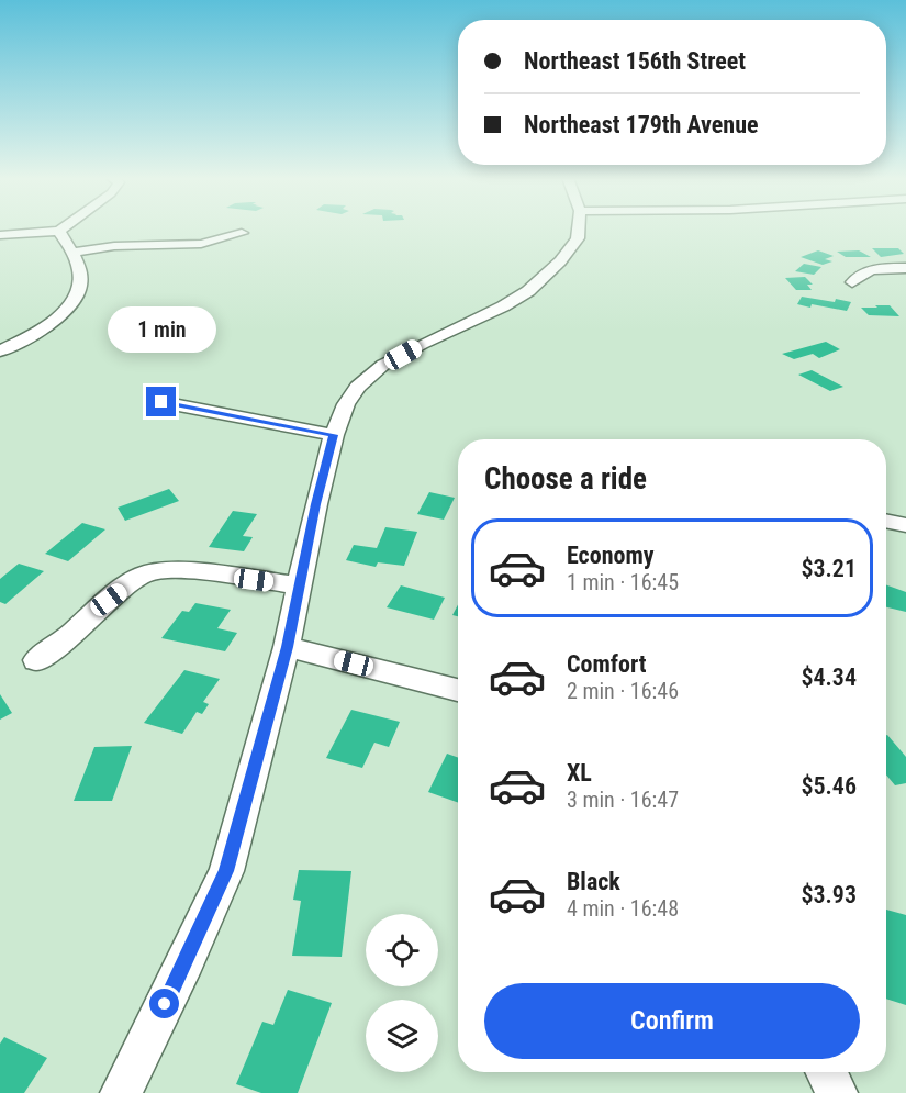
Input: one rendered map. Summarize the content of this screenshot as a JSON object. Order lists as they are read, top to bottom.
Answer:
{
  "page": {
    "banner": ["Northeast 156th Street", "Northeast 179th Avenue"],
    "bubble": "1 min",
    "heading": "Choose a ride",
    "list": [
      {
        "name": "Economy",
        "note": "1 min · 16:45",
        "value": "$3.21"
      },
      {
        "name": "Comfort",
        "note": "2 min · 16:46",
        "value": "$4.34"
      },
      {
        "name": "XL",
        "note": "3 min · 16:47",
        "value": "$5.46"
      },
      {
        "name": "Black",
        "note": "4 min · 16:48",
        "value": "$3.93"
      }
    ],
    "buttons": "Confirm"
  }
}
